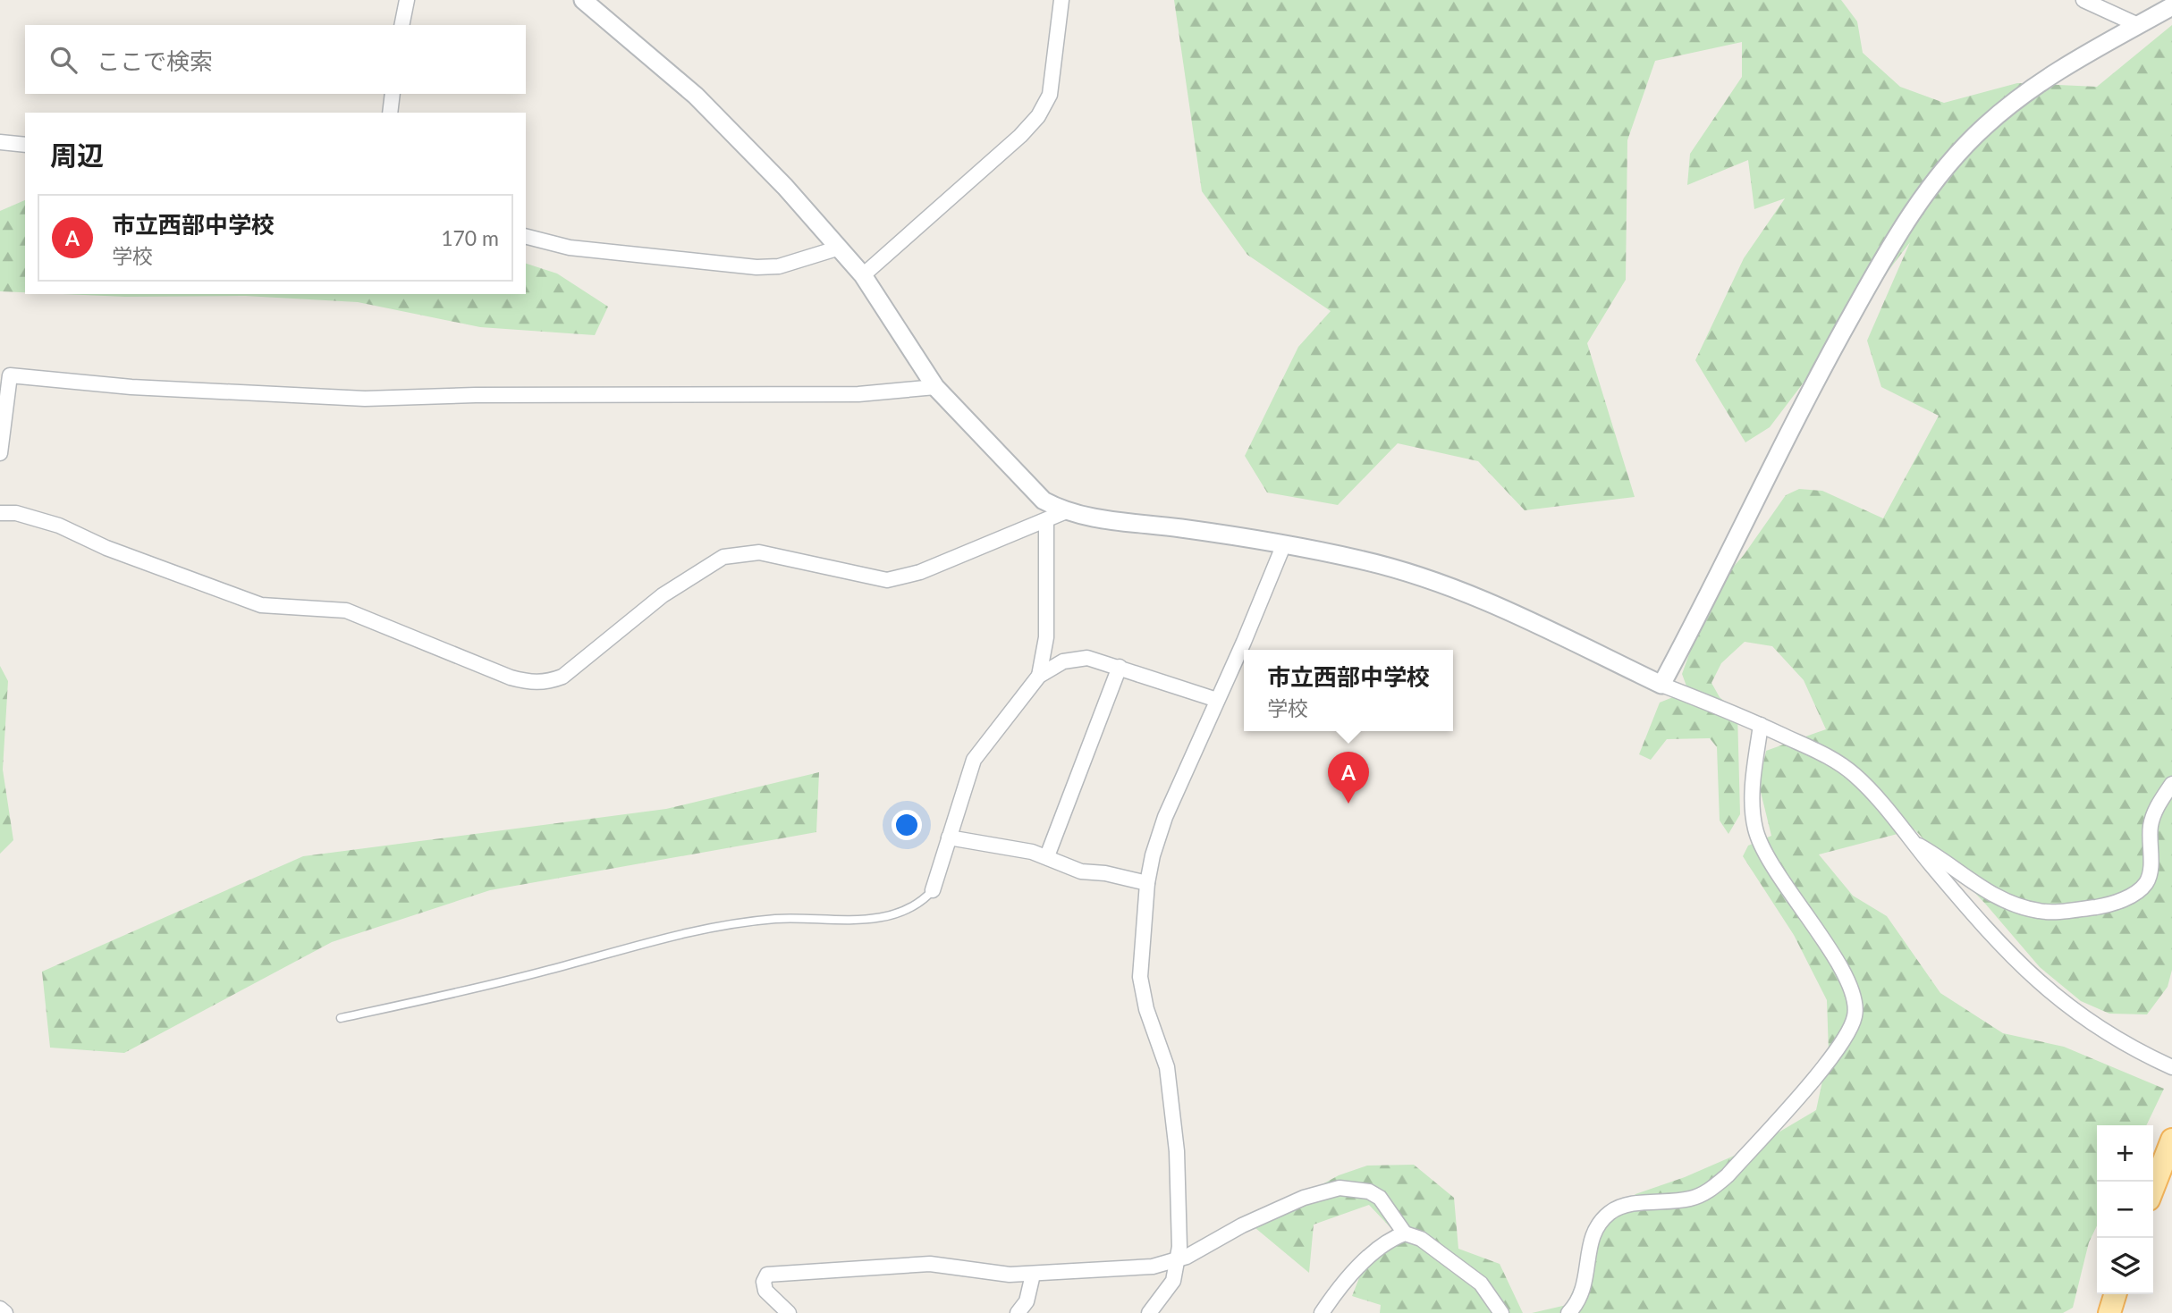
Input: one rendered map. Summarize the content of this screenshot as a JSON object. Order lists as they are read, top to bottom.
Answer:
{
  "page": {
    "search": "ここで検索",
    "heading": "周辺",
    "list": [
      {
        "mark": "A",
        "name": "市立西部中学校",
        "note": "学校",
        "value": "170 m"
      }
    ],
    "popup": ["市立西部中学校", "学校"],
    "pins": "A",
    "map_buttons": ["+", "−"]
  }
}
